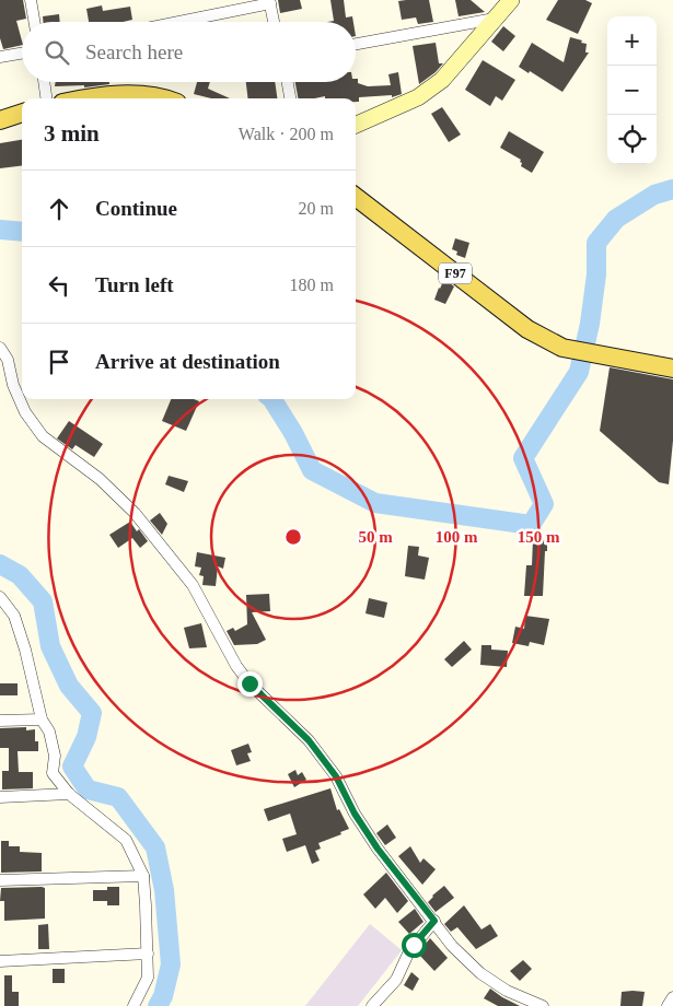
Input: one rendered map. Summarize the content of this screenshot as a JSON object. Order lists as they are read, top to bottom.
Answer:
{
  "streets": {
    "main road": ["F97"]
  },
  "page": {
    "map_buttons": ["+", "−"],
    "search": "Search here",
    "heading": ["3 min", "Walk · 200 m"],
    "list": [
      ["Continue", "20 m"],
      ["Turn left", "180 m"],
      "Arrive at destination"
    ]
  },
  "rings": ["50 m", "100 m", "150 m"]
}
